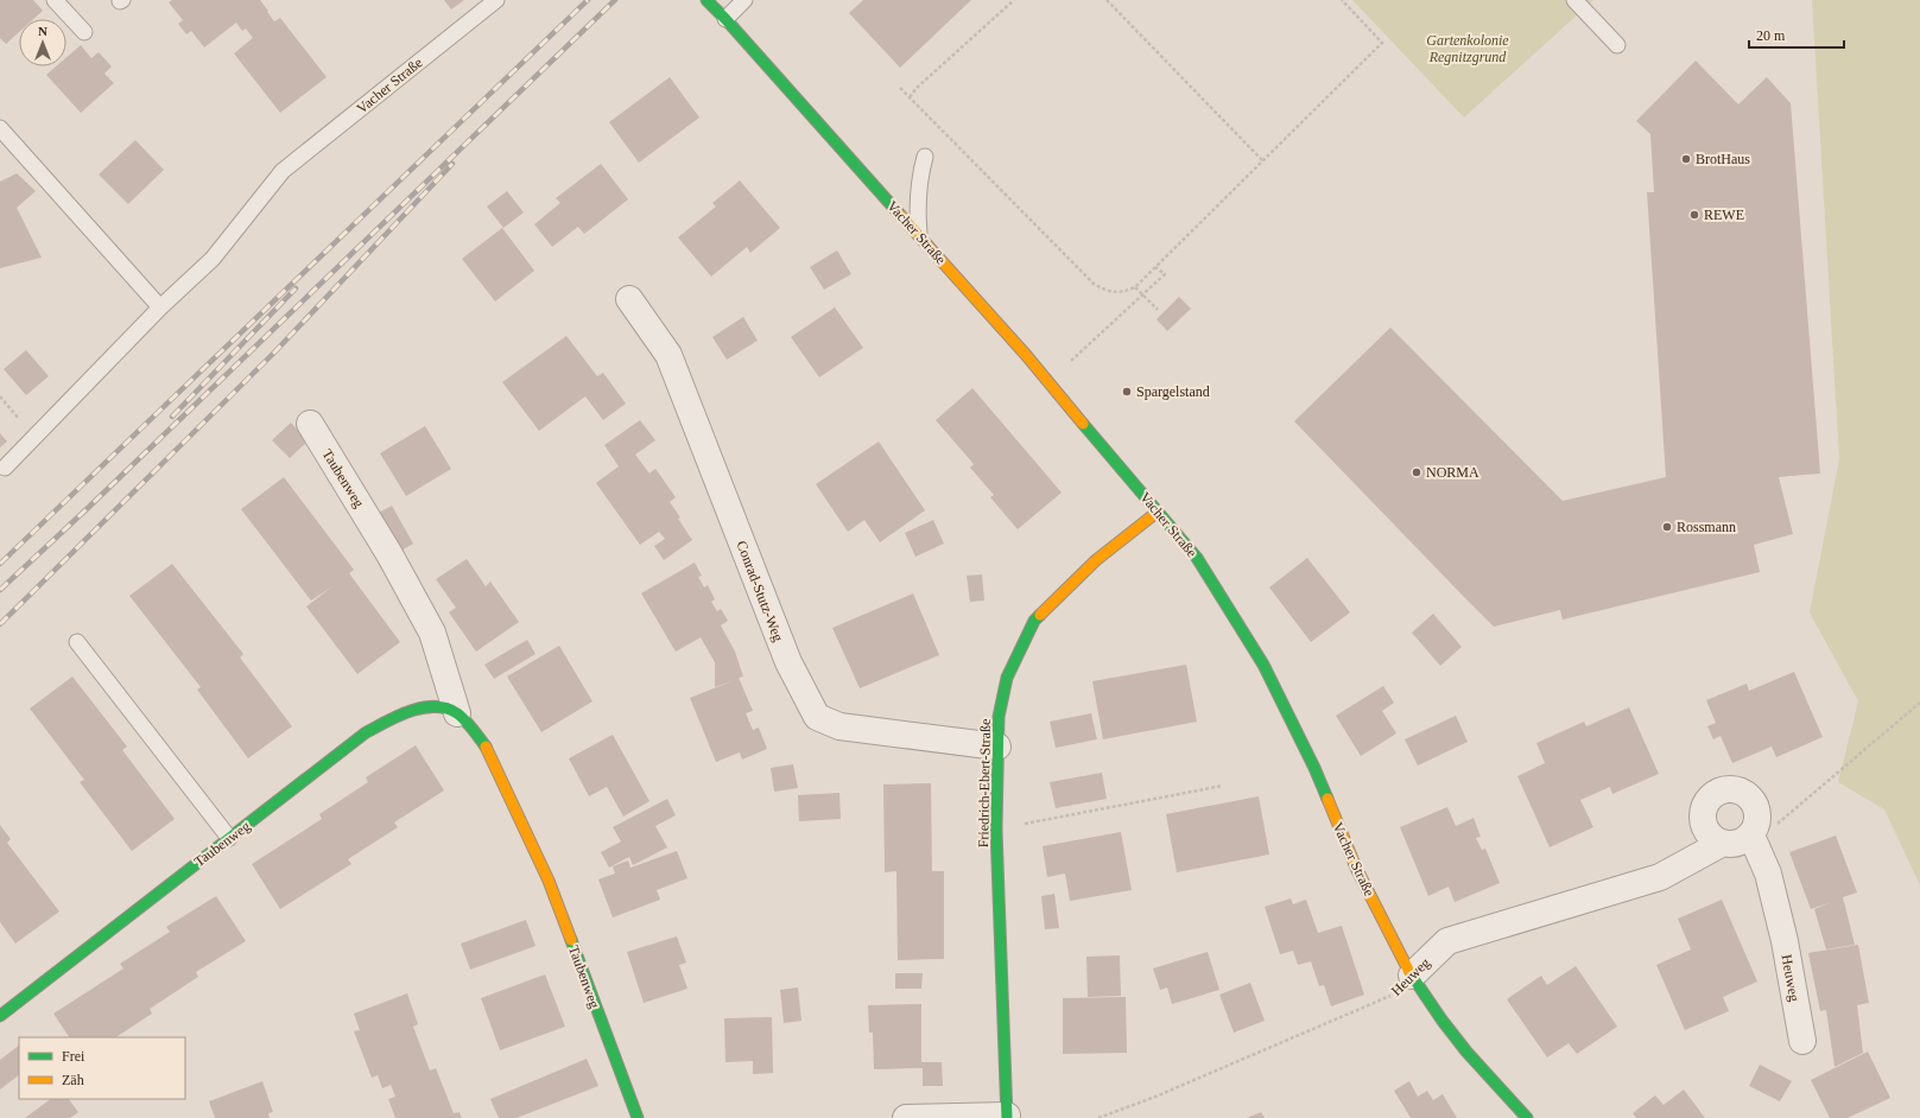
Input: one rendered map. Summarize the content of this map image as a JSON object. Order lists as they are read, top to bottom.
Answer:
{
  "streets": {
    "street": [
      "Vacher Straße",
      "Taubenweg",
      "Conrad-Stutz-Weg",
      "Friedrich-Ebert-Straße",
      "Heuweg"
    ]
  },
  "crossings": [
    ["Vacher Straße", "Friedrich-Ebert-Straße"],
    ["Vacher Straße", "Heuweg"],
    ["Conrad-Stutz-Weg", "Friedrich-Ebert-Straße"]
  ],
  "parks": ["Gartenkolonie Regnitzgrund"],
  "places": [
    "BrotHaus",
    "REWE",
    "Spargelstand",
    "NORMA",
    "Rossmann"
  ],
  "legend": ["Frei", "Zäh"],
  "scale_bar": "20 m",
  "north": "top"
}
